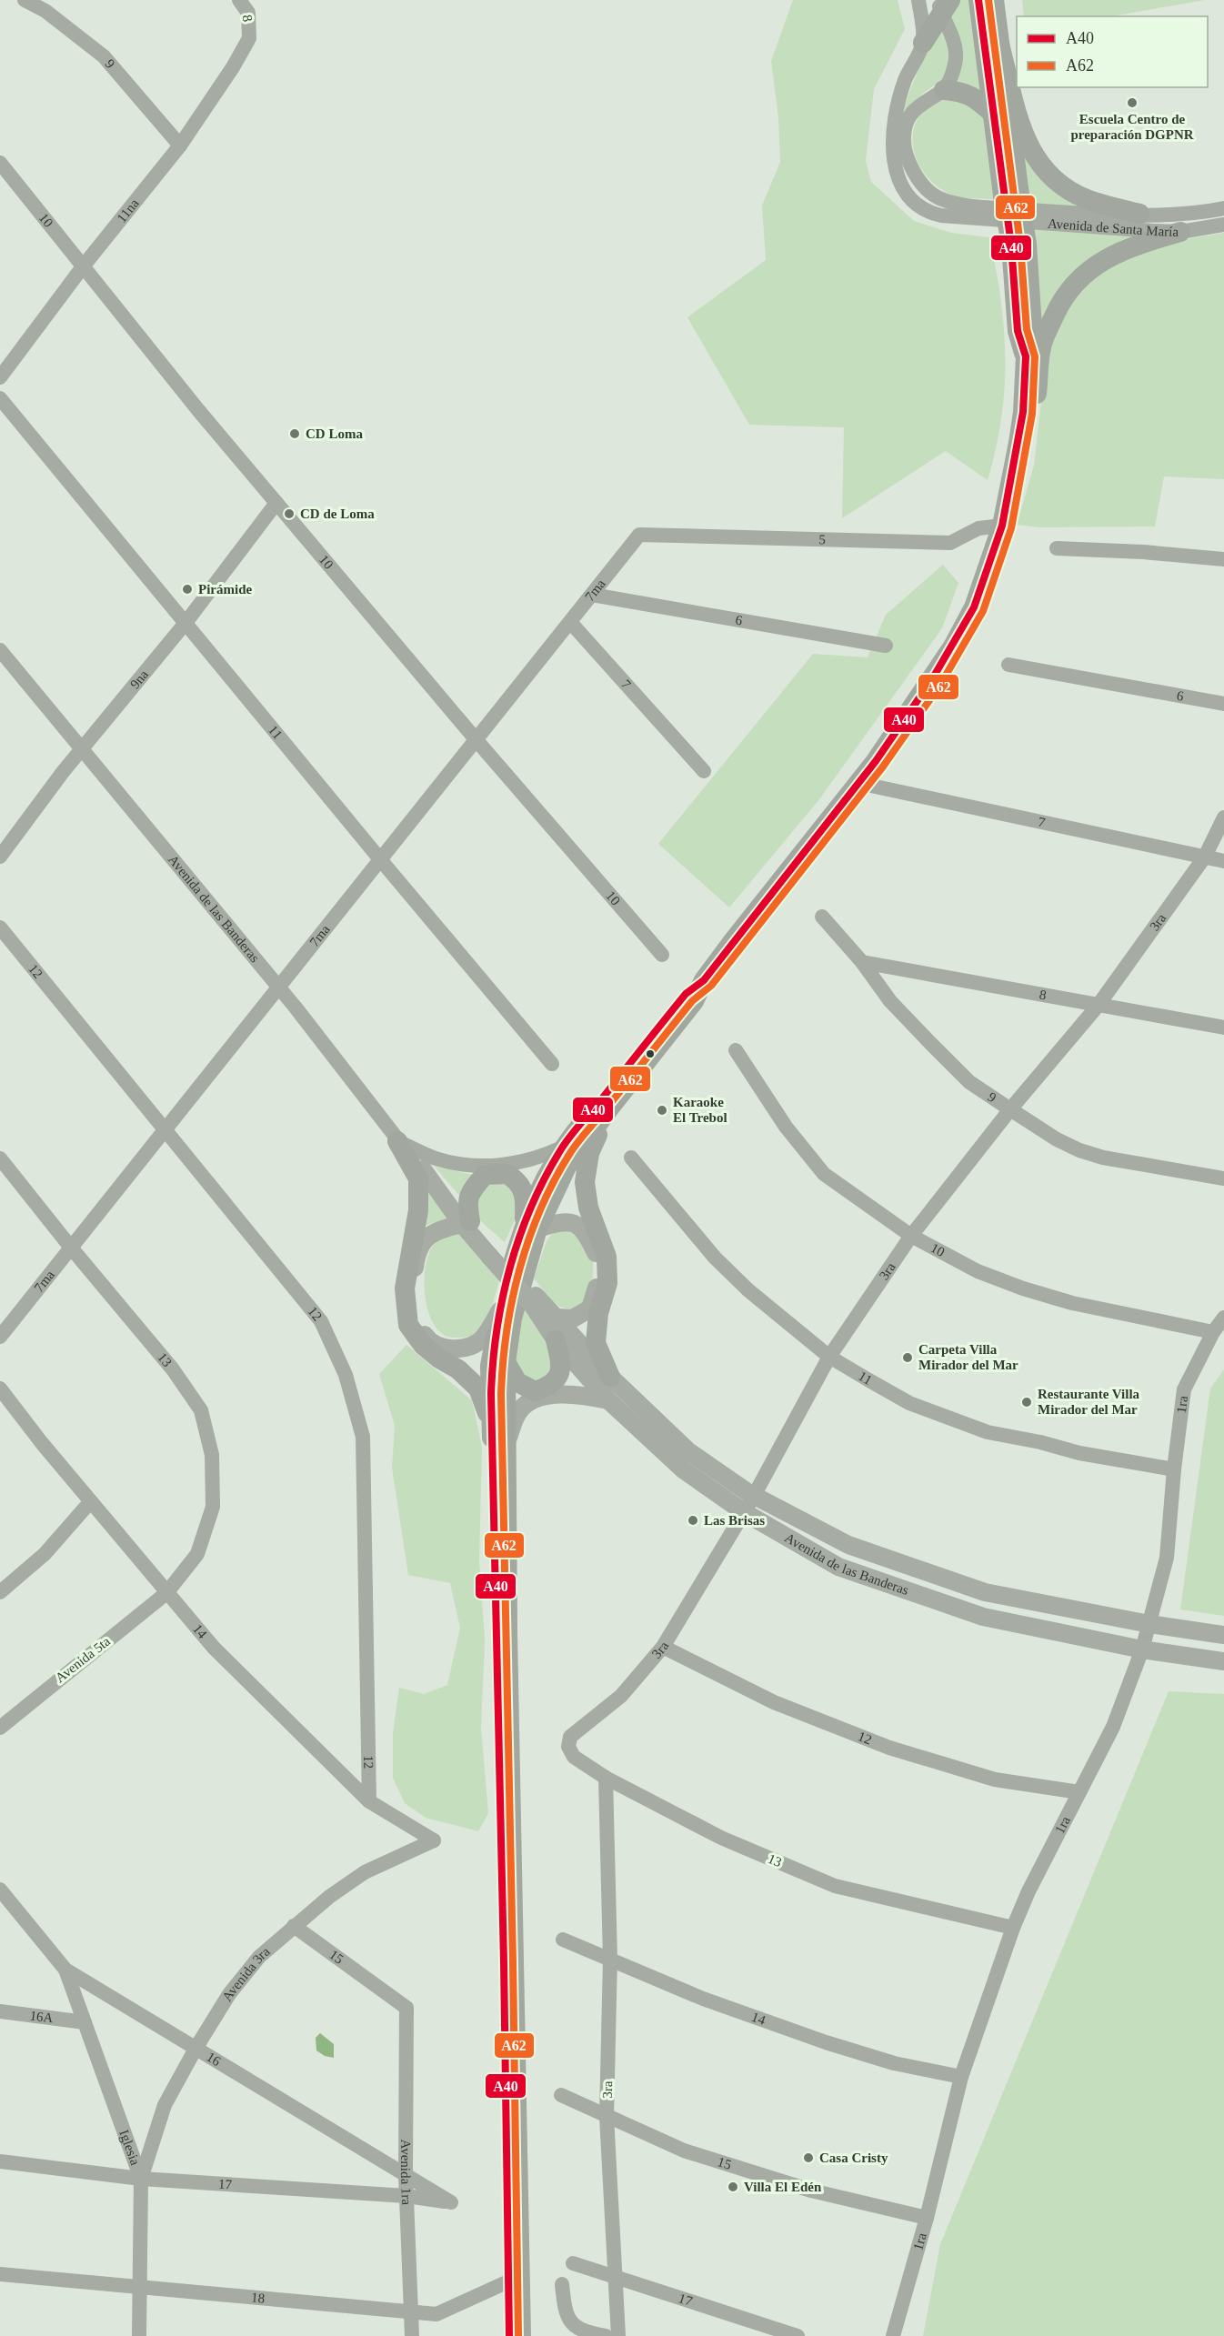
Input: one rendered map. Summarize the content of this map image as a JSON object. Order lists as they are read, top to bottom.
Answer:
{
  "streets": {
    "main road": ["Avenida de las Banderas"],
    "street": [
      "8",
      "9",
      "11na",
      "10",
      "Avenida de Santa María",
      "5",
      "7ma",
      "6",
      "9na",
      "7",
      "11",
      "3ra",
      "12",
      "13",
      "1ra",
      "14",
      "Avenida 5ta",
      "15",
      "Avenida 3ra",
      "16A",
      "16",
      "Iglesia",
      "Avenida 1ra",
      "17",
      "18"
    ]
  },
  "crossings": [
    ["8", "9"],
    ["8", "11na"],
    ["8", "3ra"],
    ["9", "11na"],
    ["9", "3ra"],
    ["11na", "10"],
    ["10", "7ma"],
    ["10", "9na"],
    ["10", "3ra"],
    ["10", "1ra"],
    ["5", "7ma"],
    ["7ma", "6"],
    ["7ma", "7"],
    ["7ma", "11"],
    ["7ma", "Avenida de las Banderas"],
    ["7ma", "12"],
    ["7ma", "13"],
    ["9na", "11"],
    ["9na", "Avenida de las Banderas"],
    ["7", "3ra"],
    ["11", "3ra"],
    ["11", "1ra"],
    ["Avenida de las Banderas", "3ra"],
    ["Avenida de las Banderas", "1ra"],
    ["3ra", "12"],
    ["3ra", "13"],
    ["3ra", "14"],
    ["3ra", "15"],
    ["3ra", "17"],
    ["12", "1ra"],
    ["12", "14"],
    ["13", "1ra"],
    ["13", "14"],
    ["13", "Avenida 5ta"],
    ["1ra", "14"],
    ["1ra", "15"],
    ["14", "Avenida 5ta"],
    ["14", "Avenida 3ra"],
    ["15", "Avenida 3ra"],
    ["15", "Avenida 1ra"],
    ["Avenida 3ra", "16"],
    ["Avenida 3ra", "Iglesia"],
    ["Avenida 3ra", "17"],
    ["16A", "Iglesia"],
    ["16", "Iglesia"],
    ["16", "Avenida 1ra"],
    ["16", "17"],
    ["Iglesia", "17"],
    ["Iglesia", "18"],
    ["Avenida 1ra", "17"],
    ["Avenida 1ra", "18"]
  ],
  "places": [
    "Escuela Centro de preparación DGPNR",
    "CD Loma",
    "CD de Loma",
    "Pirámide",
    "Karaoke El Trebol",
    "Carpeta Villa Mirador del Mar",
    "Restaurante Villa Mirador del Mar",
    "Las Brisas",
    "Casa Cristy",
    "Villa El Edén"
  ],
  "lines": ["transit line A40", "transit line A62"],
  "legend": ["A40", "A62"]
}
